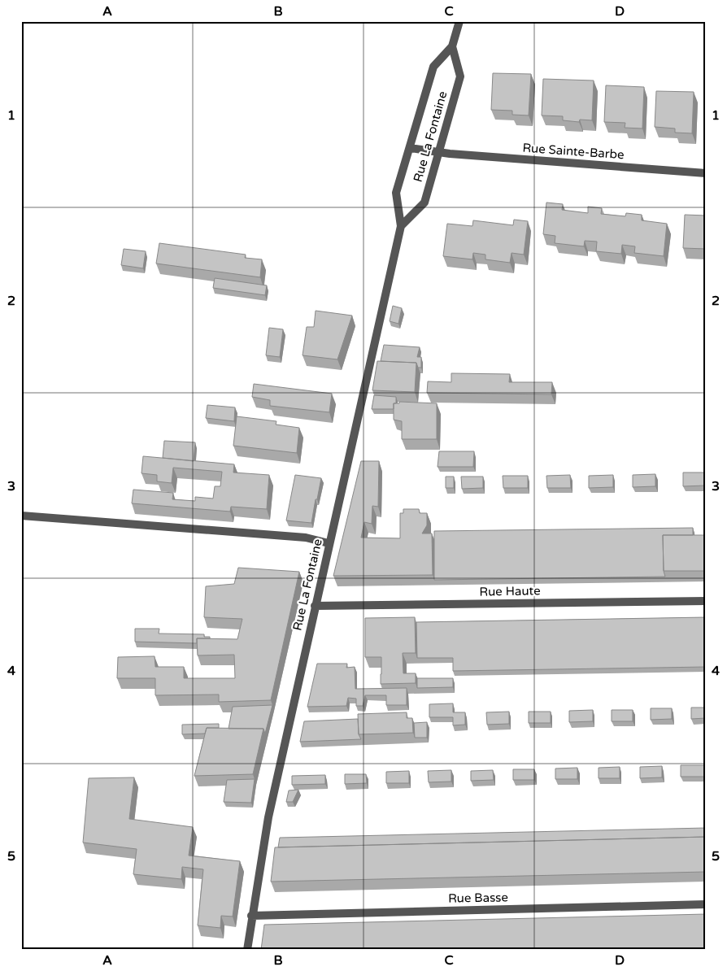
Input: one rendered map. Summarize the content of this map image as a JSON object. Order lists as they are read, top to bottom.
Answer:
{
  "streets": {
    "street": [
      "Rue La Fontaine",
      "Rue Sainte-Barbe",
      "Rue Haute",
      "Rue Basse"
    ]
  },
  "crossings": [
    ["Rue La Fontaine", "Rue Sainte-Barbe"],
    ["Rue La Fontaine", "Rue Haute"],
    ["Rue La Fontaine", "Rue Basse"]
  ],
  "grid": {
    "columns": [
      "A",
      "B",
      "C",
      "D"
    ],
    "rows": [
      "1",
      "2",
      "3",
      "4",
      "5"
    ]
  }
}
